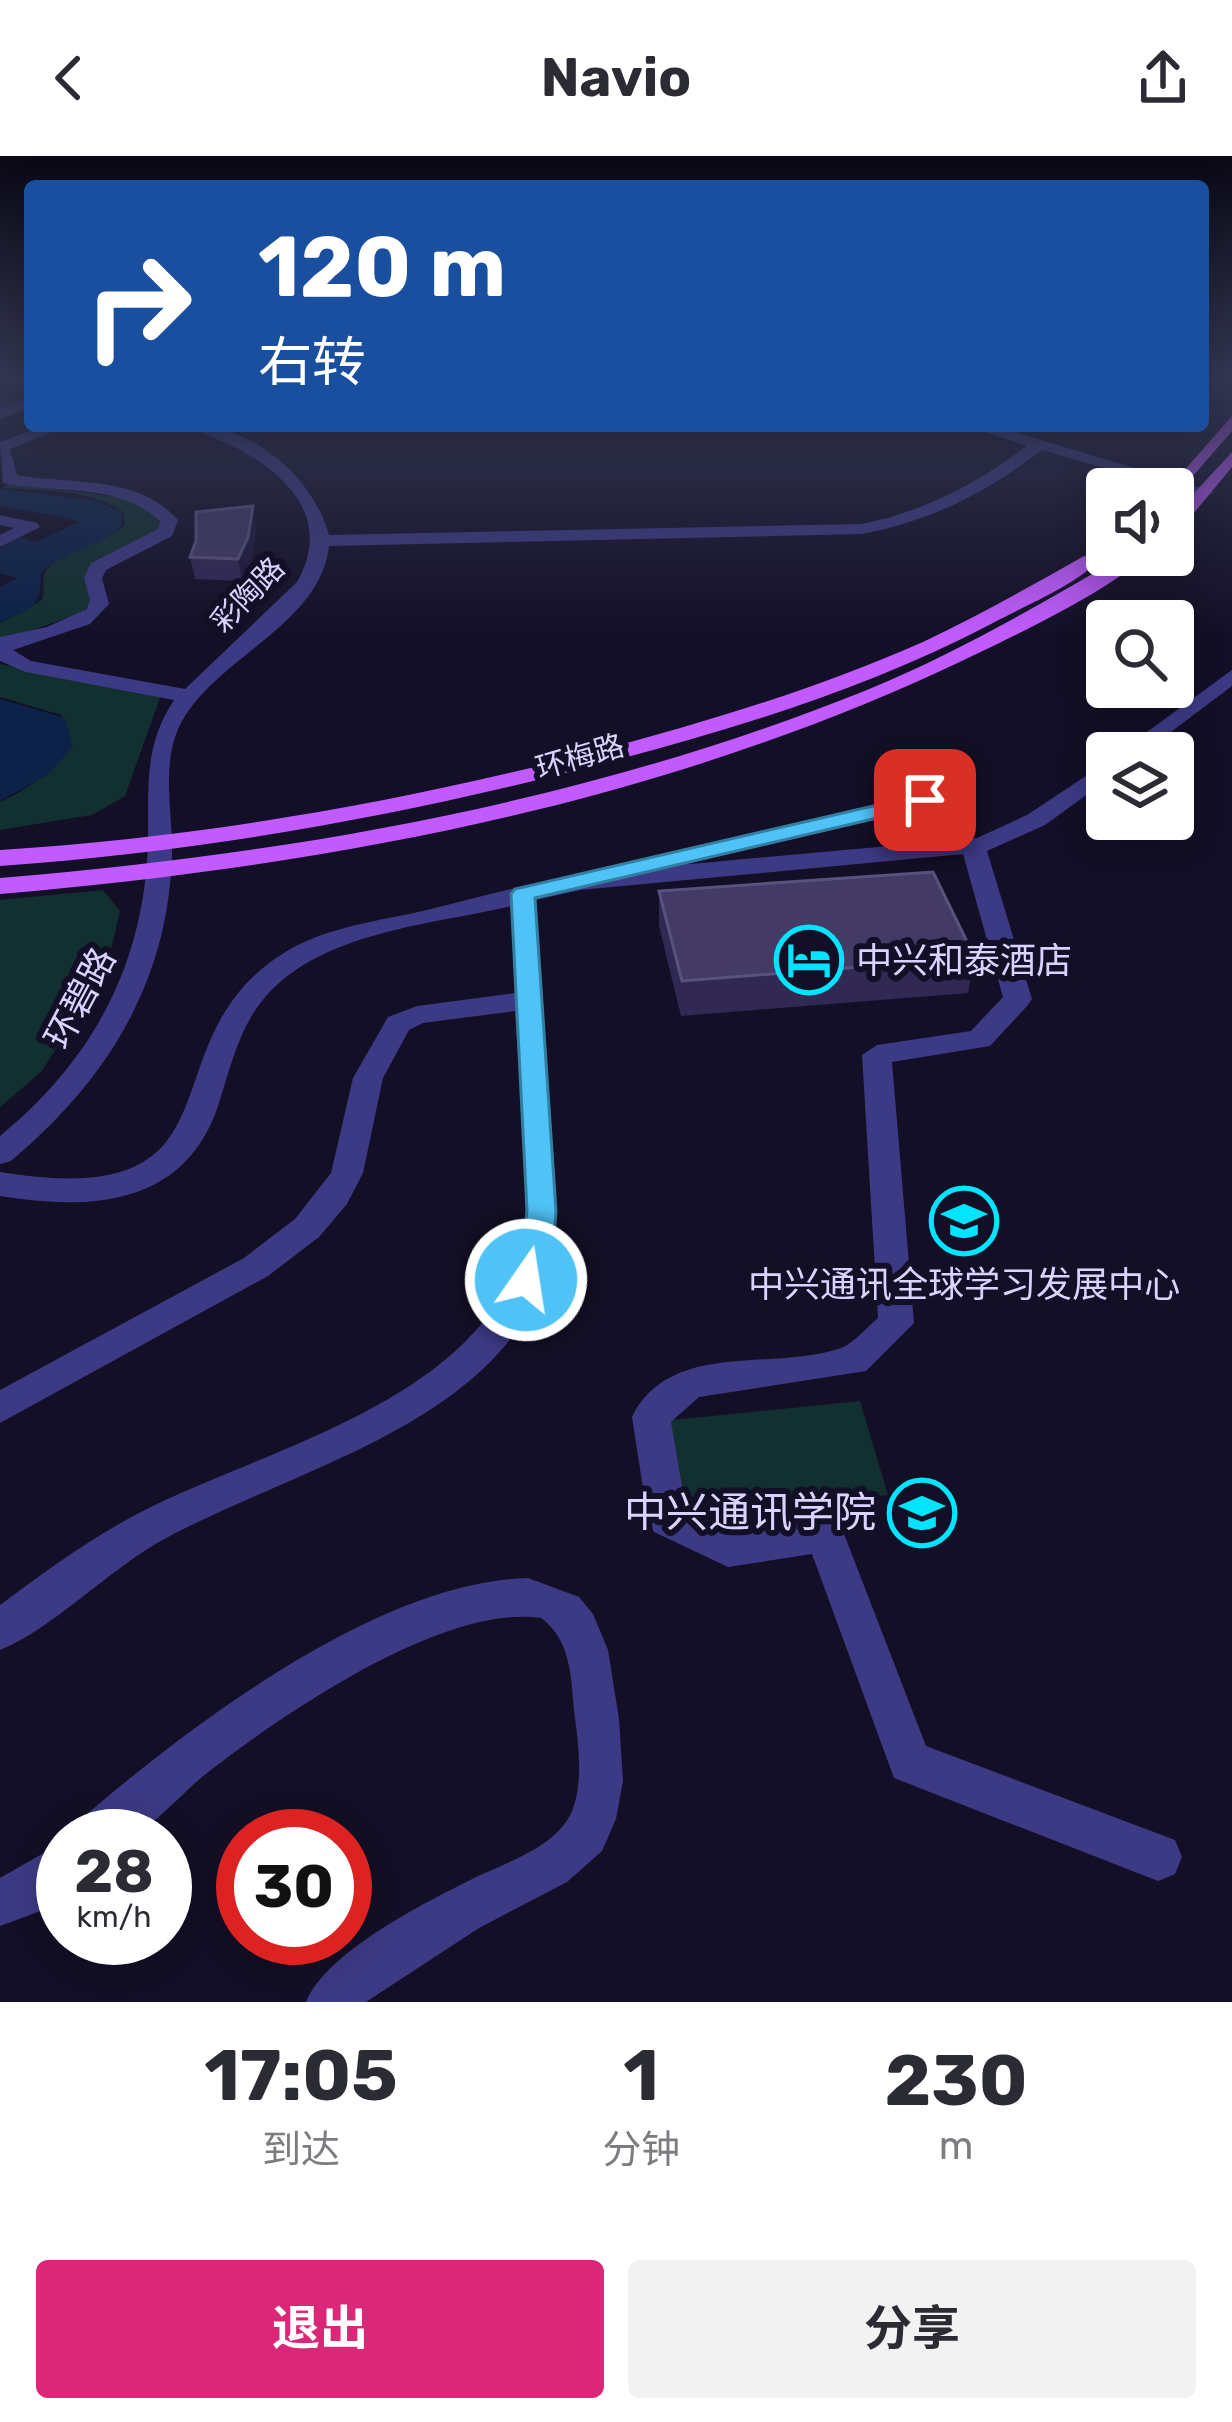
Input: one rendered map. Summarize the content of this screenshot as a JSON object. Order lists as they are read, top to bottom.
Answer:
{
  "streets": {
    "main road": ["环梅路"],
    "street": ["彩陶路", "环碧路"]
  },
  "crossings": [
    ["彩陶路", "环梅路"],
    ["彩陶路", "环碧路"],
    ["环梅路", "环碧路"]
  ],
  "places": {
    "hotel": ["中兴和泰酒店"],
    "school or university": ["中兴通讯全球学习发展中心", "中兴通讯学院"]
  },
  "page": {
    "header": "Navio",
    "turn": ["120 m", "右转"],
    "speed": "28 km/h",
    "limit": "30",
    "eta": [
      "17:05",
      "到达",
      "1",
      "分钟",
      "230",
      "m"
    ],
    "buttons": ["退出", "分享"]
  }
}
